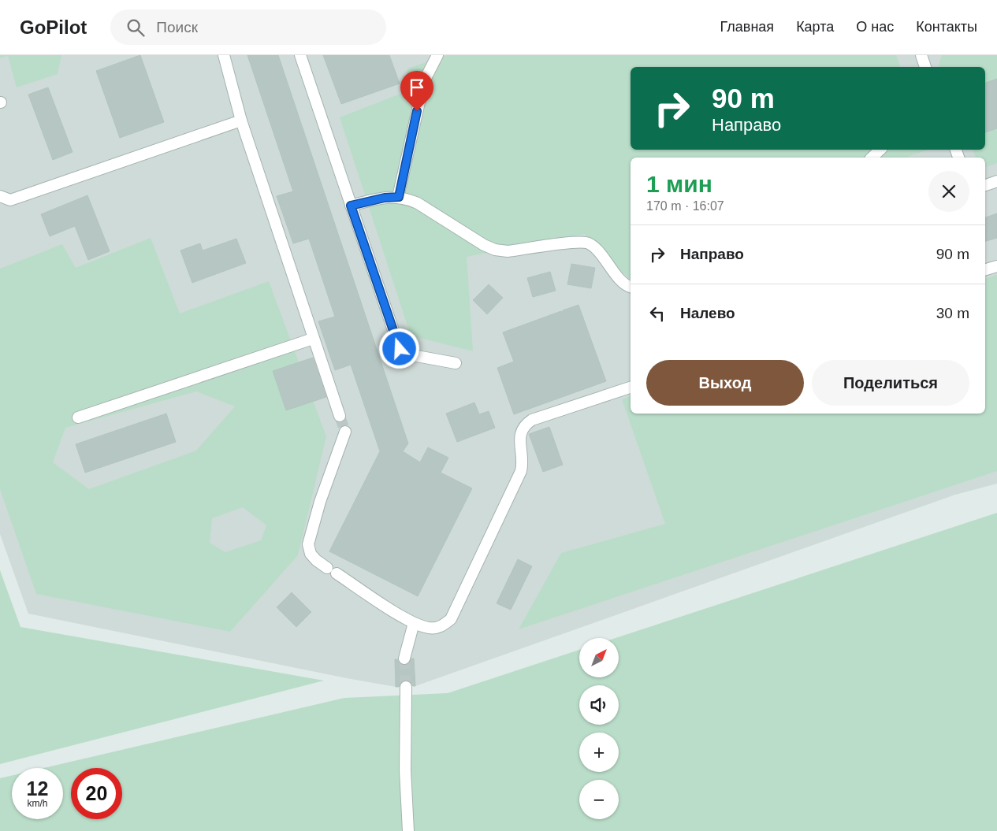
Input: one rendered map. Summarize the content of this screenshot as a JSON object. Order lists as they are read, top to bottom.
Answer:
{
  "north": "top right",
  "page": {
    "header": "GoPilot",
    "search": "Поиск",
    "nav": [
      "Главная",
      "Карта",
      "О нас",
      "Контакты"
    ],
    "turn": ["90 m", "Направо"],
    "heading": ["1 мин", "170 m · 16:07"],
    "list": [
      {
        "name": "Направо",
        "value": "90 m"
      },
      {
        "name": "Налево",
        "value": "30 m"
      }
    ],
    "buttons": ["Выход", "Поделиться"],
    "map_buttons": ["+", "−"],
    "speed": "12 km/h",
    "limit": "20"
  }
}
